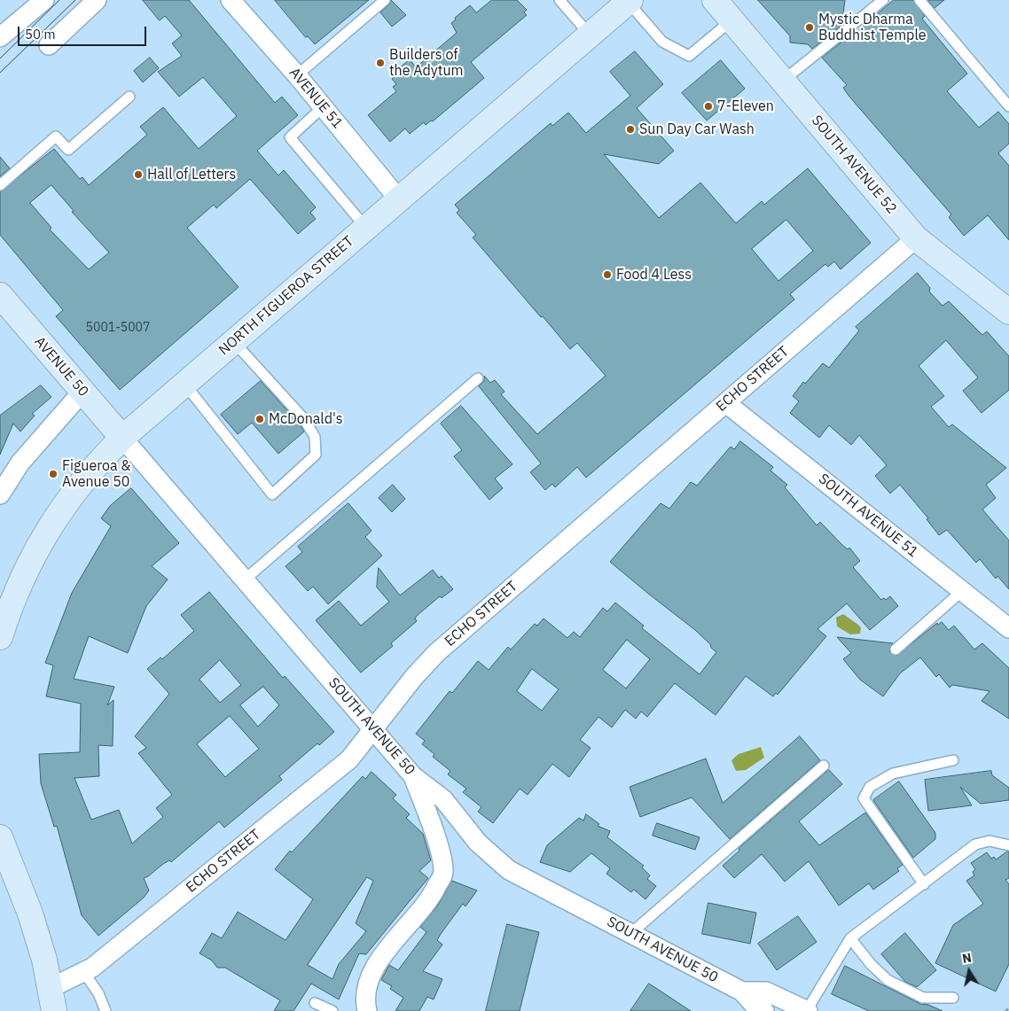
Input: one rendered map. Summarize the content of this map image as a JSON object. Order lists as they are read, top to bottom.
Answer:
{
  "streets": {
    "main road": ["SOUTH AVENUE 52", "NORTH FIGUEROA STREET", "AVENUE 50"],
    "street": [
      "AVENUE 51",
      "ECHO STREET",
      "SOUTH AVENUE 51",
      "SOUTH AVENUE 50"
    ]
  },
  "crossings": [
    ["AVENUE 51", "NORTH FIGUEROA STREET"],
    ["SOUTH AVENUE 52", "ECHO STREET"],
    ["NORTH FIGUEROA STREET", "AVENUE 50"],
    ["NORTH FIGUEROA STREET", "SOUTH AVENUE 50"],
    ["AVENUE 50", "SOUTH AVENUE 50"],
    ["ECHO STREET", "SOUTH AVENUE 51"],
    ["ECHO STREET", "SOUTH AVENUE 50"]
  ],
  "places": [
    "Mystic Dharma Buddhist Temple",
    "Builders of the Adytum",
    "7-Eleven",
    "Sun Day Car Wash",
    "Hall of Letters",
    "Food 4 Less",
    "McDonald's",
    "Figueroa & Avenue 50"
  ],
  "house_numbers": ["5001-5007"],
  "scale_bar": "50 m",
  "north": "top"
}
